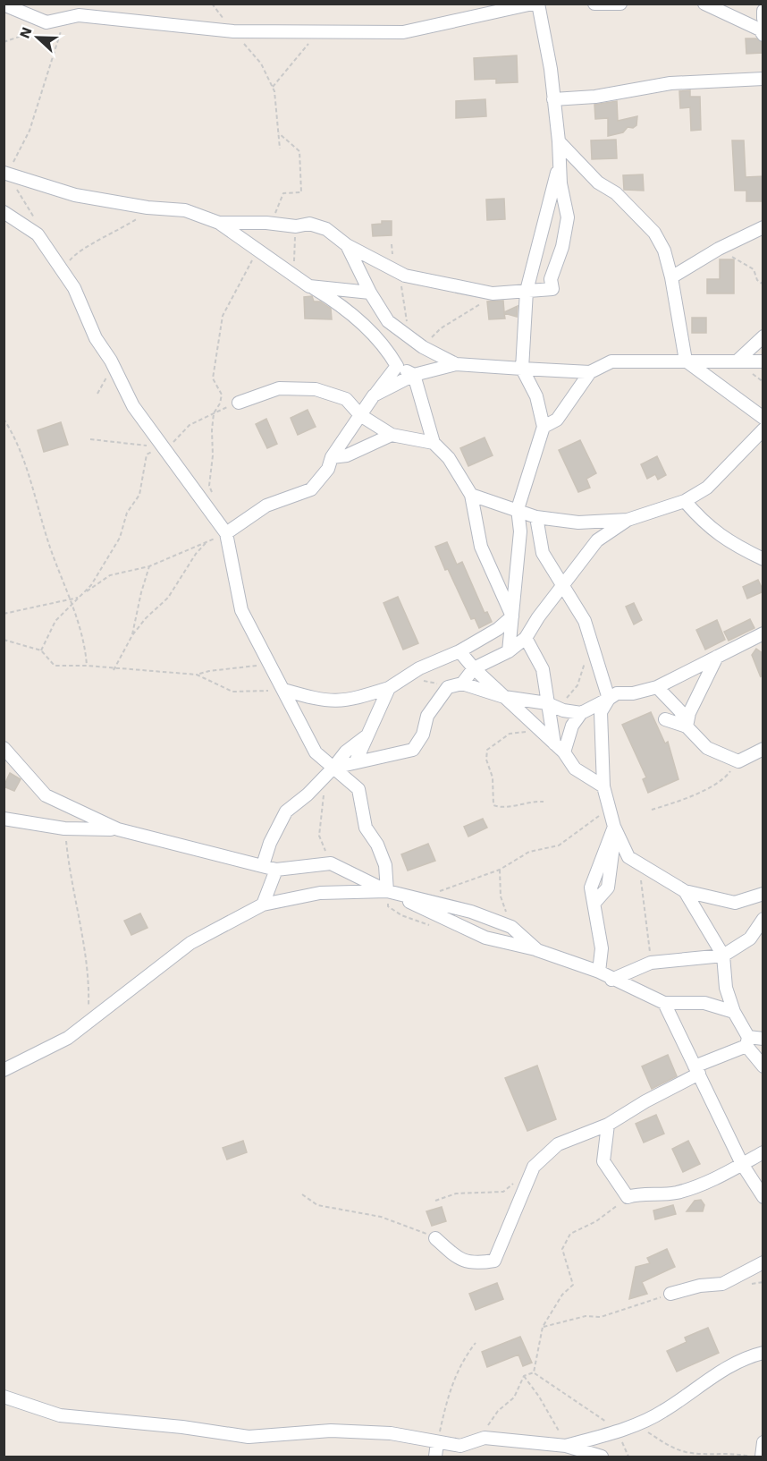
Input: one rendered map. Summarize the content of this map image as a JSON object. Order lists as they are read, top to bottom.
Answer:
{
  "north": "left"
}
